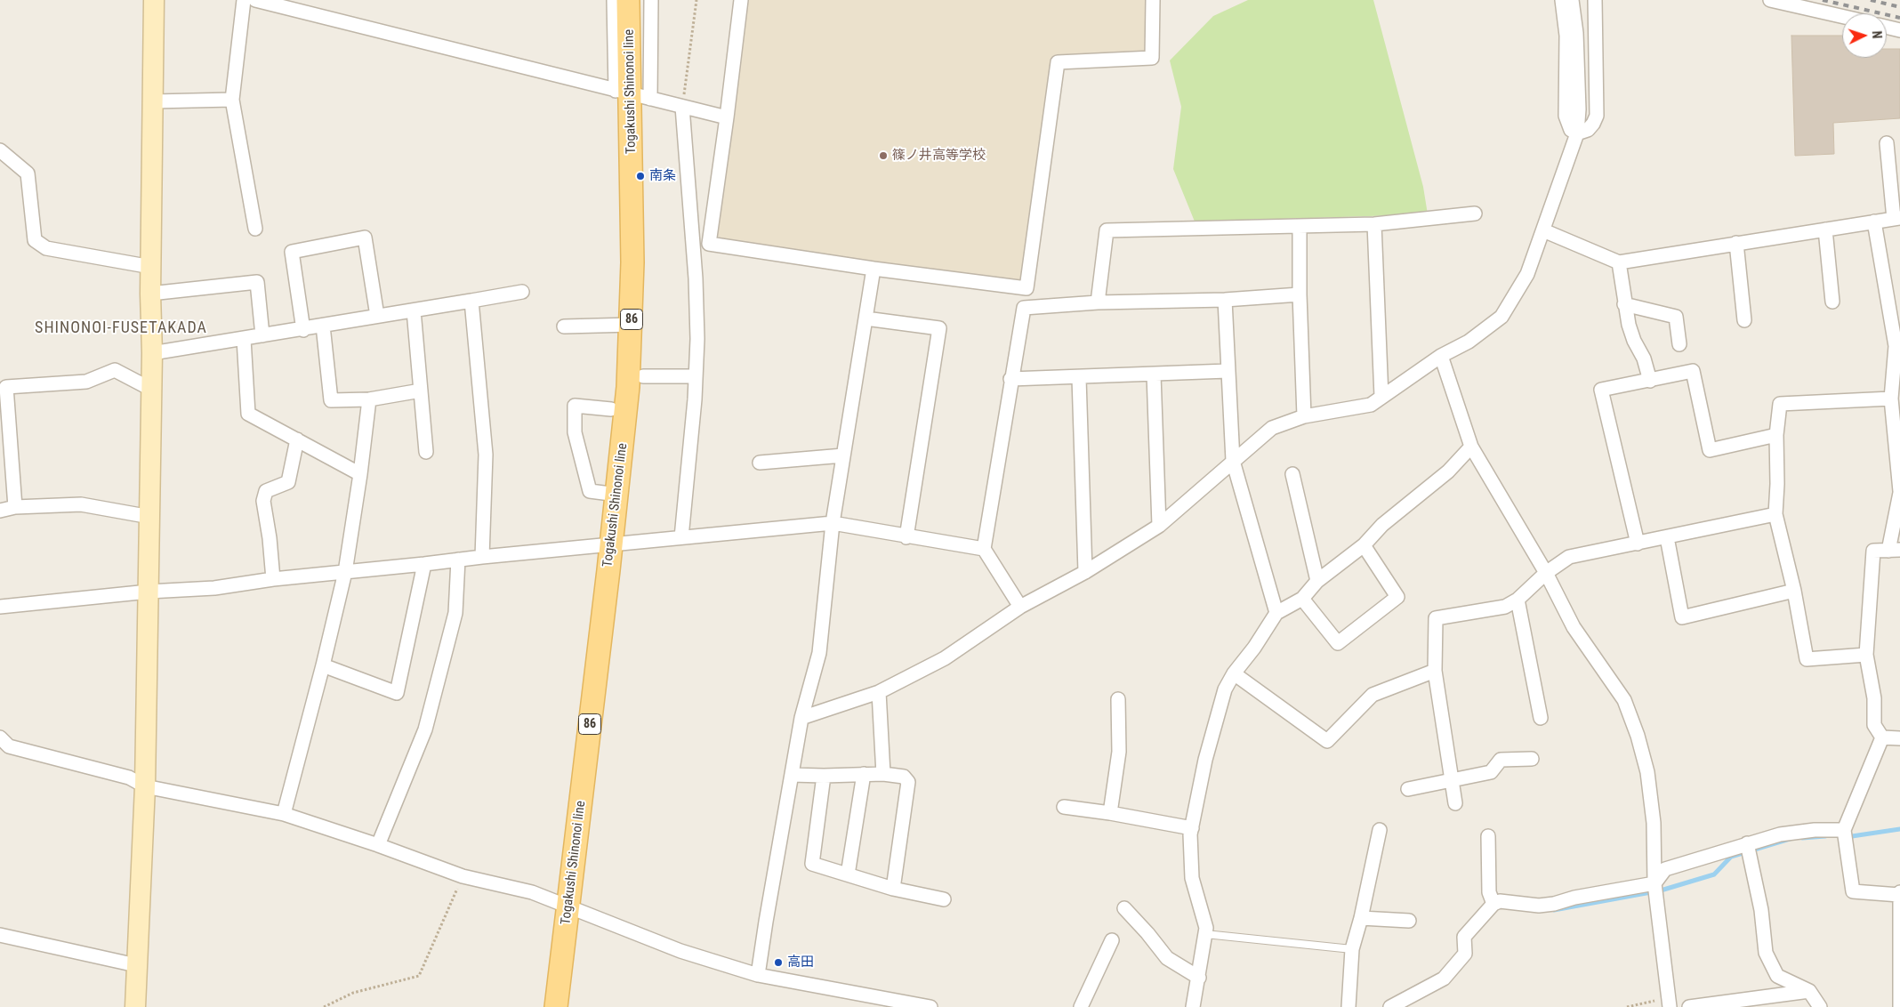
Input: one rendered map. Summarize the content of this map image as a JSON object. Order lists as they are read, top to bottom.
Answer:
{
  "streets": {
    "main road": ["Togakushi Shinonoi line", "86"]
  },
  "districts": ["SHINONOI-FUSETAKADA"],
  "places": ["篠ノ井高等学校", "南条", "高田"],
  "north": "right"
}
